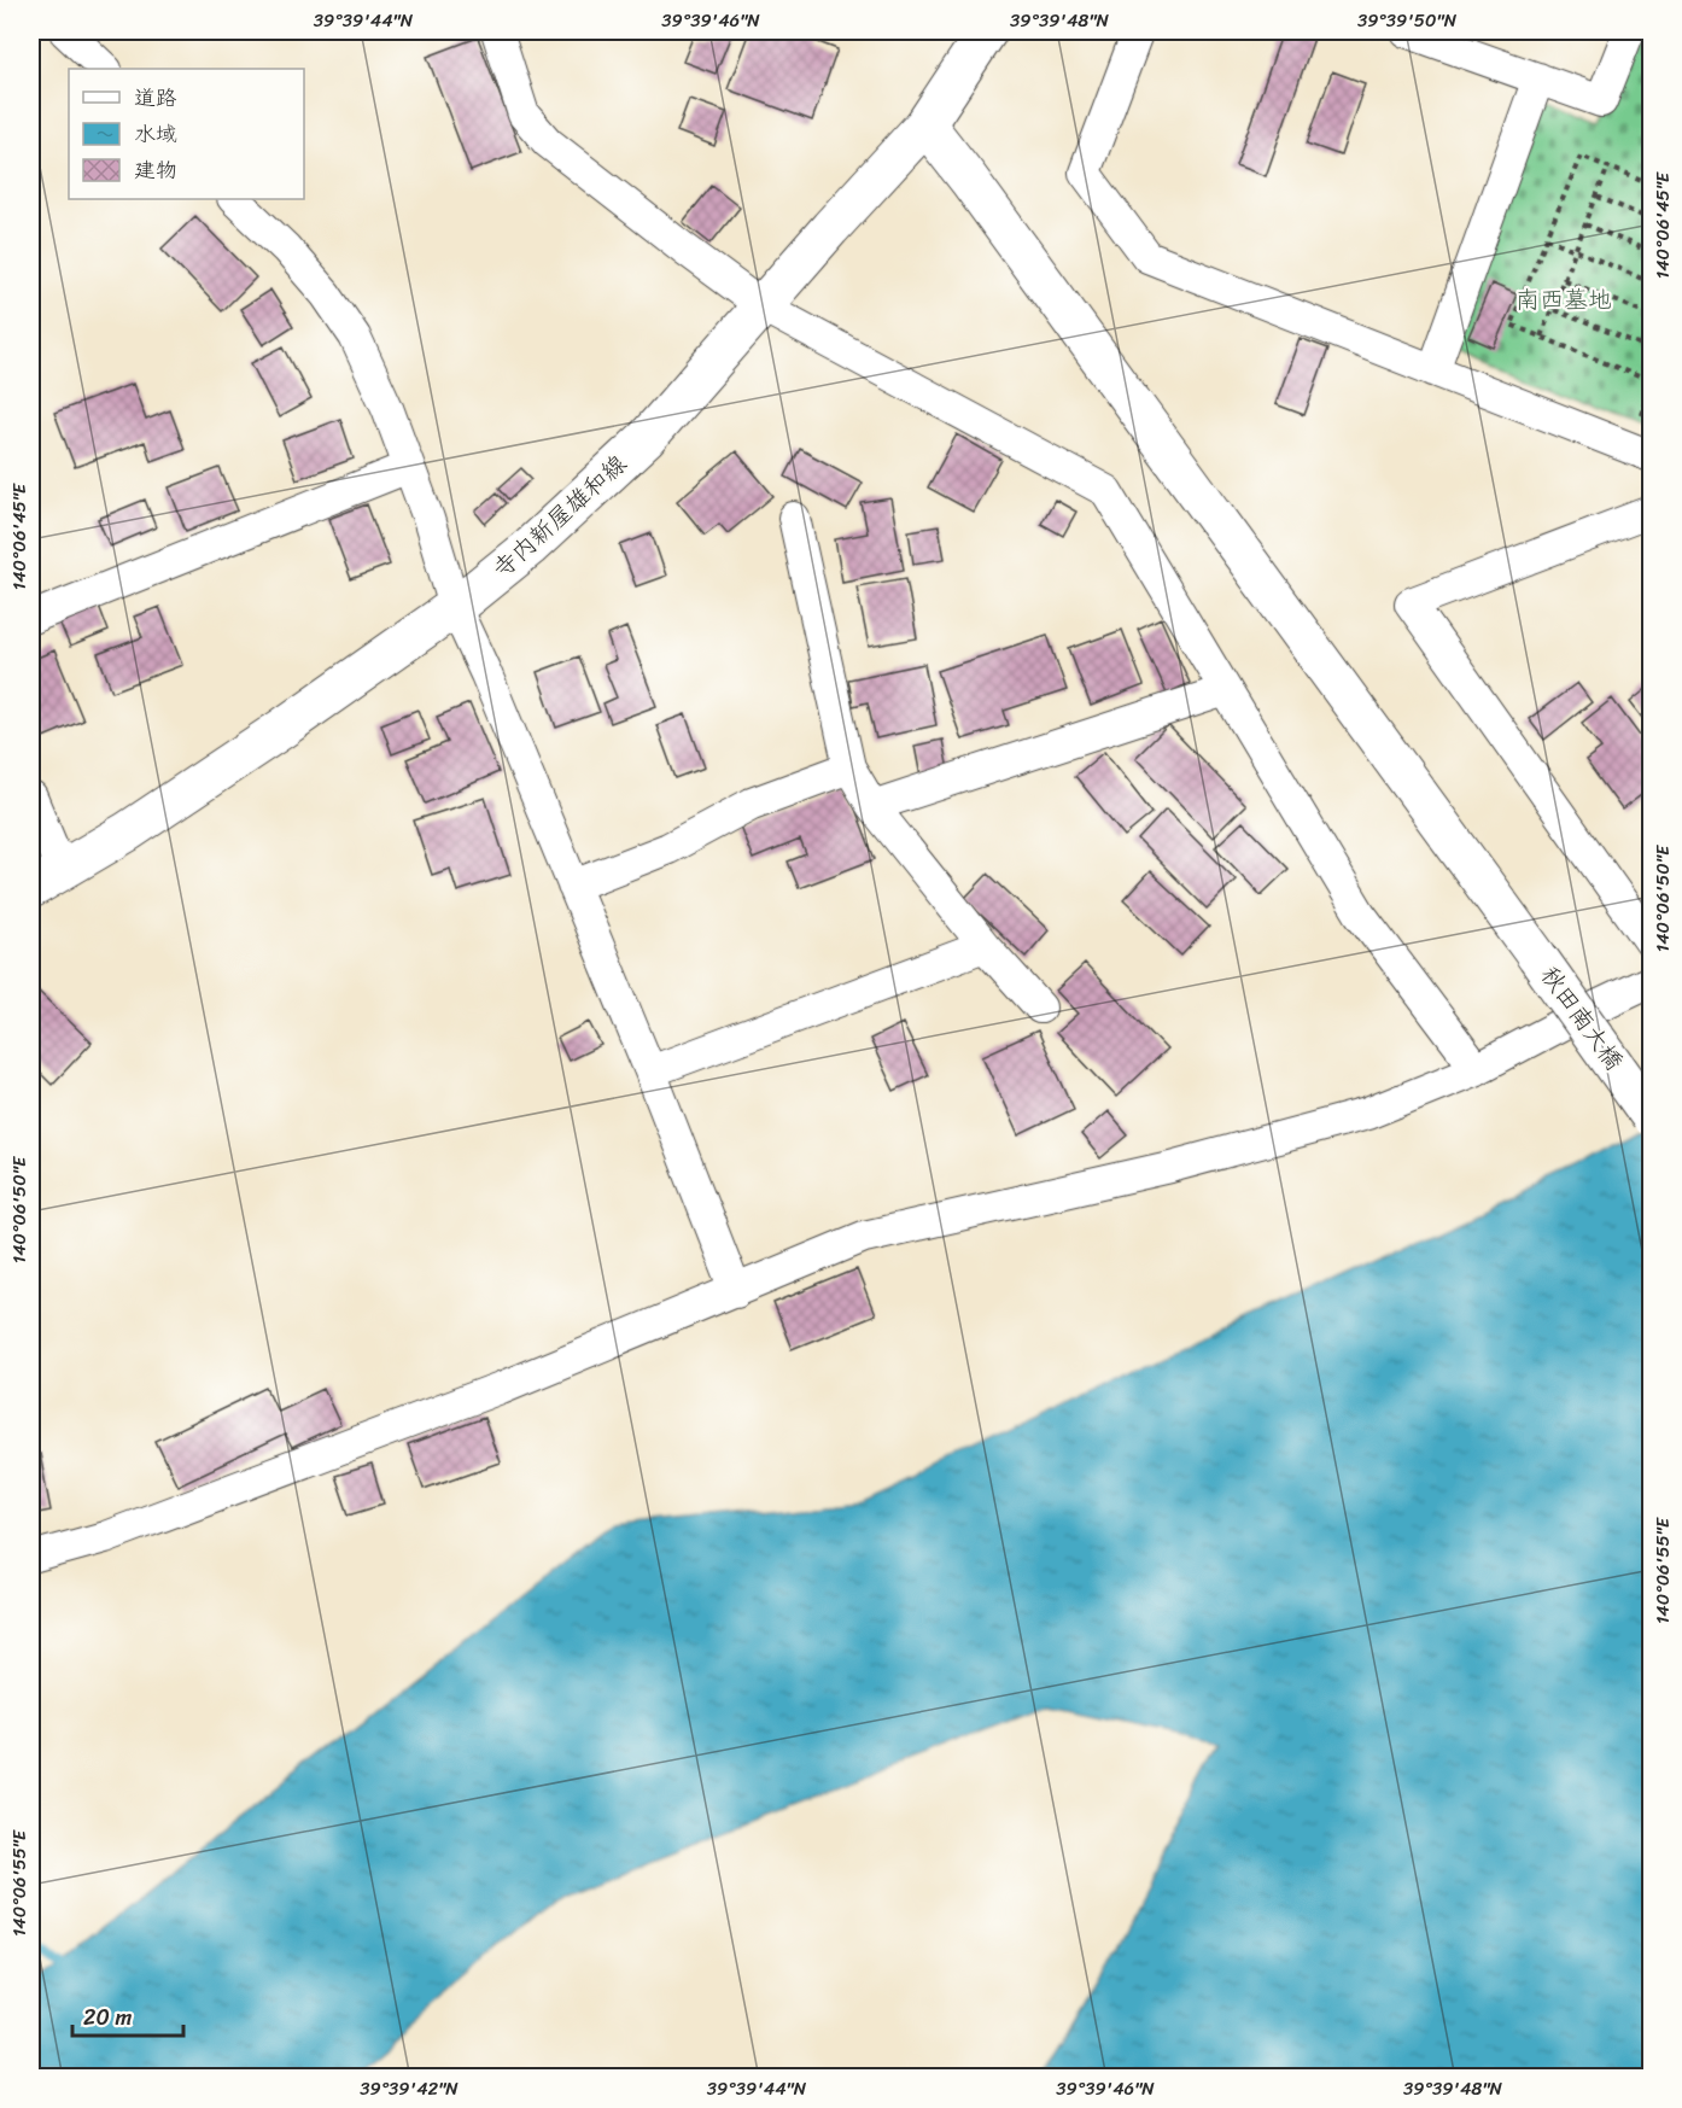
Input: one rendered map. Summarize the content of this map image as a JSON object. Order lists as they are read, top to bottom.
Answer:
{
  "streets": {
    "main road": ["寺内新屋雄和線", "秋田南大橋"]
  },
  "crossings": [
    ["寺内新屋雄和線", "秋田南大橋"]
  ],
  "parks": ["南西墓地"],
  "legend": ["道路", "水域", "建物"],
  "scale_bar": "20 m",
  "coordinates": [
    "39°39'44\"N",
    "39°39'46\"N",
    "39°39'48\"N",
    "39°39'50\"N",
    "140°06'45\"E",
    "140°06'50\"E",
    "140°06'55\"E",
    "39°39'42\"N"
  ]
}
